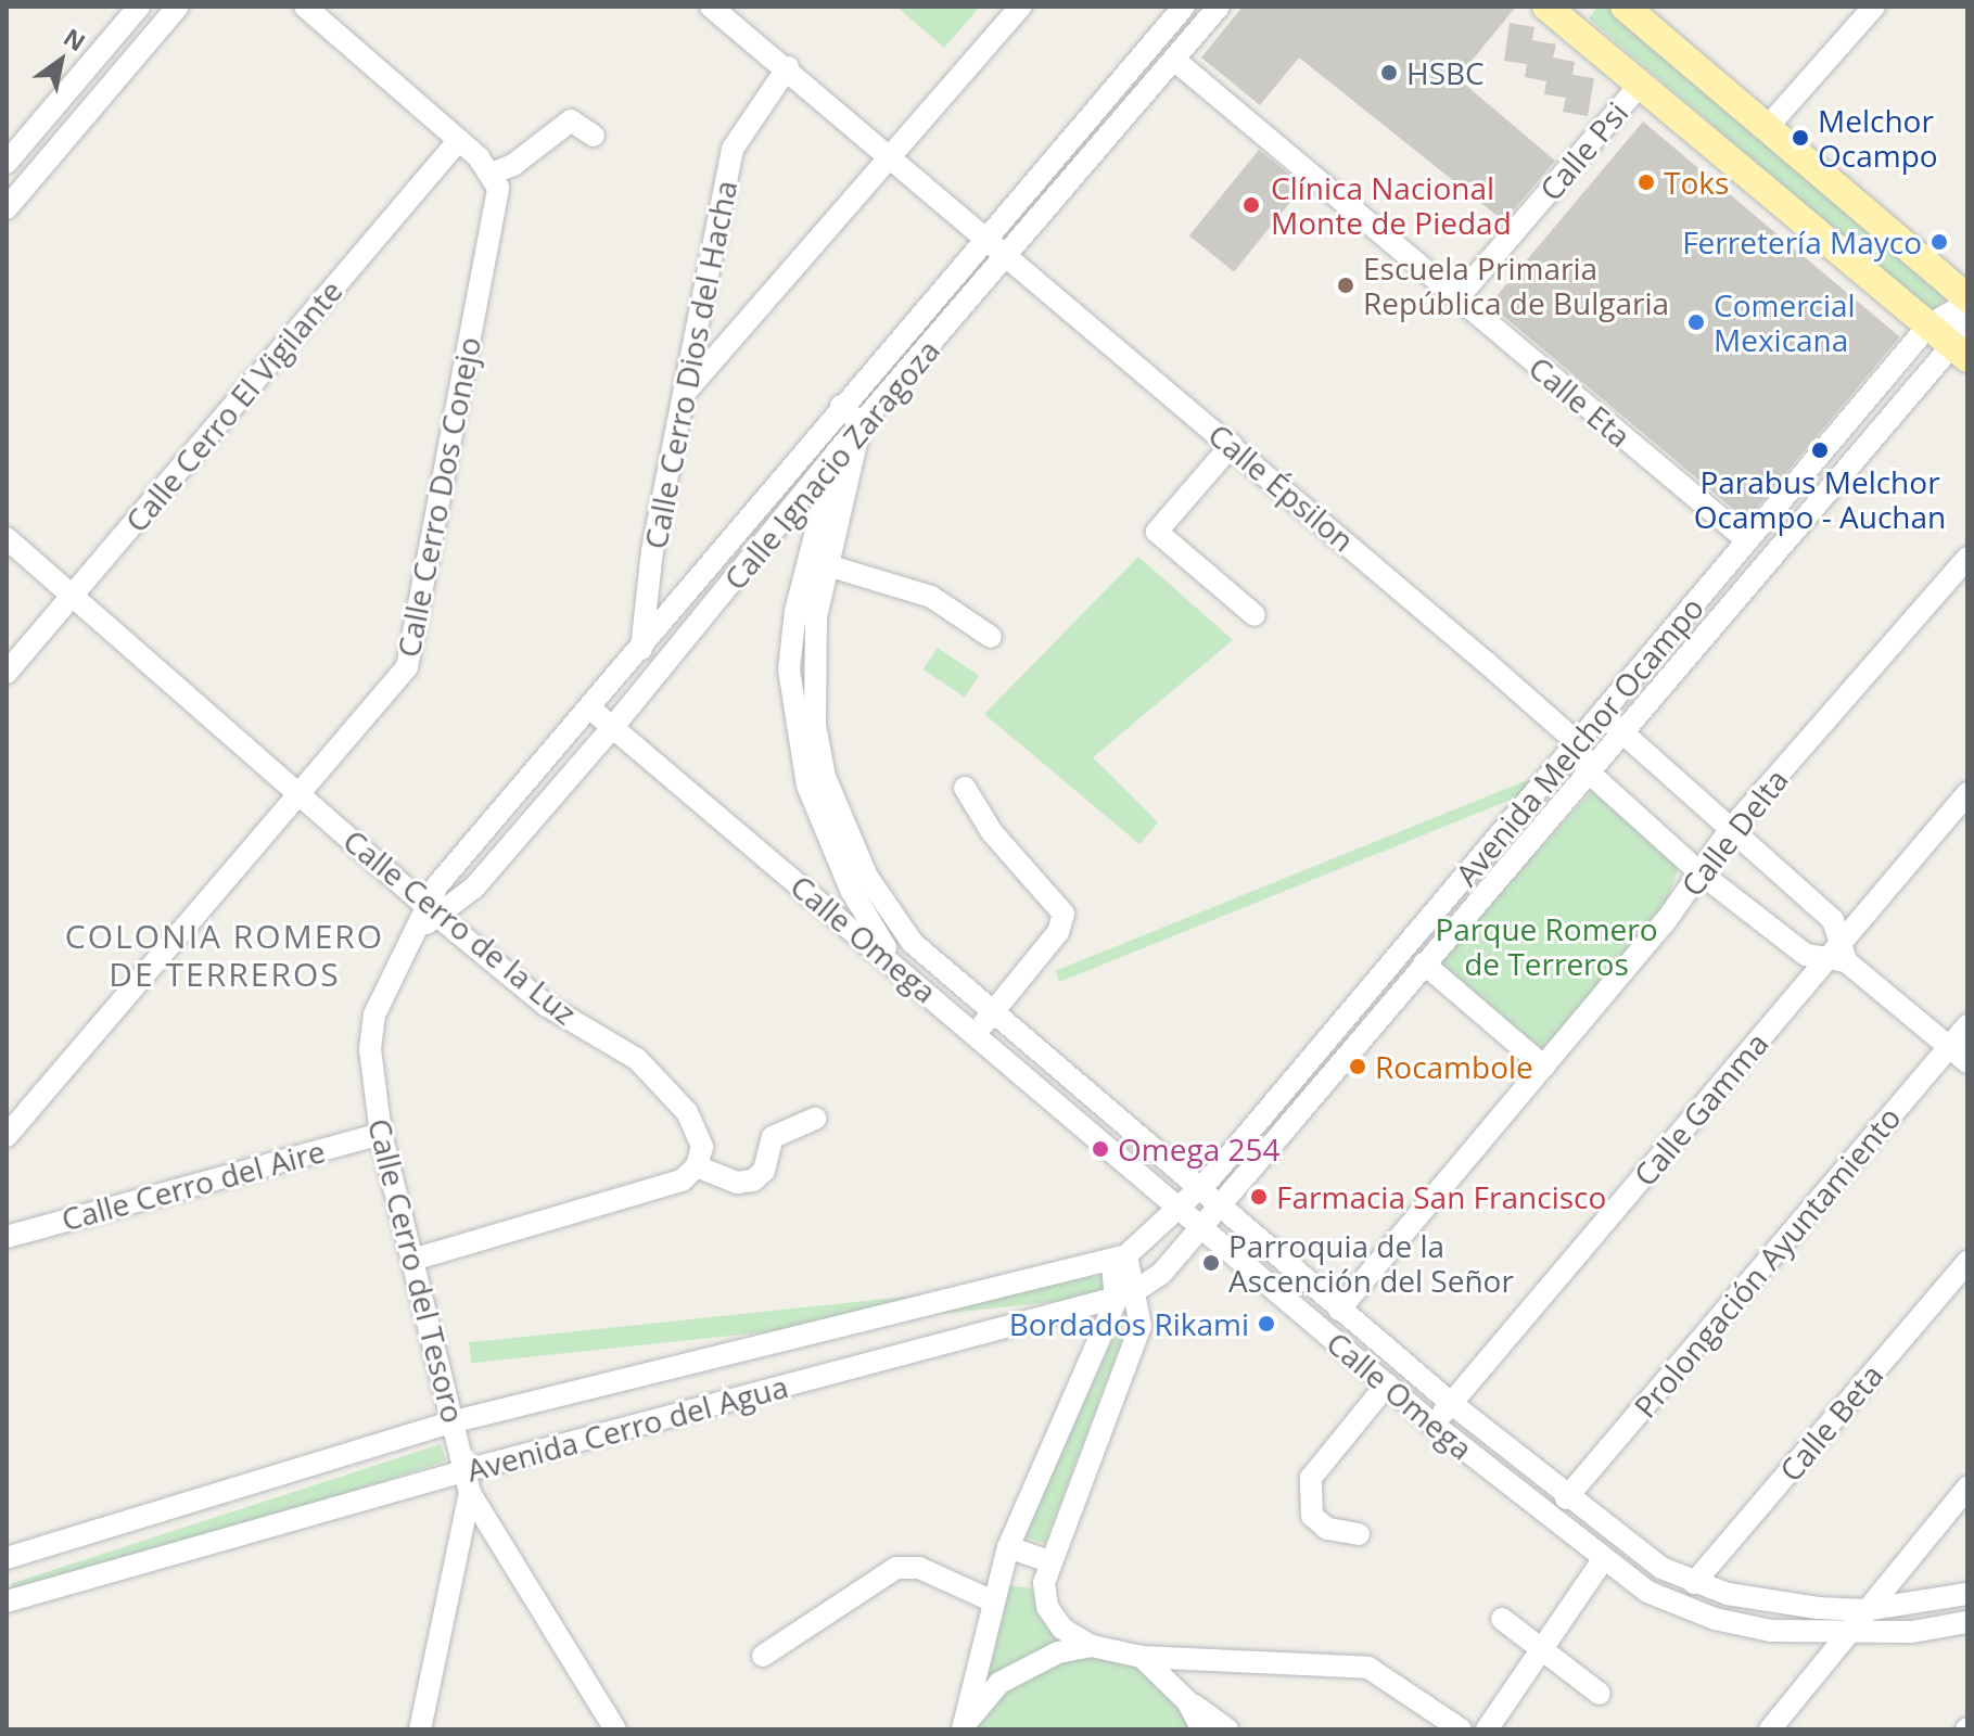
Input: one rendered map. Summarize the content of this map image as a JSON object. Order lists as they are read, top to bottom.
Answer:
{
  "streets": {
    "street": [
      "Calle Psi",
      "Calle Cerro Dios del Hacha",
      "Calle Eta",
      "Calle Cerro El Vigilante",
      "Calle Ignacio Zaragoza",
      "Calle Épsilon",
      "Calle Cerro Dos Conejo",
      "Avenida Melchor Ocampo",
      "Calle Delta",
      "Calle Cerro de la Luz",
      "Calle Omega",
      "Calle Gamma",
      "Calle Cerro del Aire",
      "Prolongación Ayuntamiento",
      "Calle Cerro del Tesoro",
      "Calle Beta",
      "Avenida Cerro del Agua"
    ]
  },
  "crossings": [
    ["Calle Psi", "Calle Eta"],
    ["Calle Cerro Dios del Hacha", "Calle Ignacio Zaragoza"],
    ["Calle Cerro Dios del Hacha", "Calle Épsilon"],
    ["Calle Eta", "Calle Ignacio Zaragoza"],
    ["Calle Eta", "Avenida Melchor Ocampo"],
    ["Calle Cerro El Vigilante", "Calle Cerro de la Luz"],
    ["Calle Ignacio Zaragoza", "Calle Épsilon"],
    ["Calle Ignacio Zaragoza", "Calle Cerro de la Luz"],
    ["Calle Ignacio Zaragoza", "Calle Omega"],
    ["Calle Ignacio Zaragoza", "Calle Cerro del Tesoro"],
    ["Calle Épsilon", "Avenida Melchor Ocampo"],
    ["Calle Cerro Dos Conejo", "Calle Cerro de la Luz"],
    ["Avenida Melchor Ocampo", "Calle Omega"],
    ["Avenida Melchor Ocampo", "Avenida Cerro del Agua"],
    ["Calle Delta", "Calle Omega"],
    ["Calle Cerro de la Luz", "Calle Cerro del Tesoro"],
    ["Calle Omega", "Calle Gamma"],
    ["Calle Omega", "Prolongación Ayuntamiento"],
    ["Calle Omega", "Calle Beta"],
    ["Calle Omega", "Avenida Cerro del Agua"],
    ["Calle Cerro del Aire", "Calle Cerro del Tesoro"],
    ["Calle Cerro del Tesoro", "Avenida Cerro del Agua"]
  ],
  "districts": ["COLONIA ROMERO DE TERREROS"],
  "parks": ["Parque Romero de Terreros"],
  "places": [
    "HSBC",
    "Melchor Ocampo",
    "Toks",
    "Clínica Nacional Monte de Piedad",
    "Ferretería Mayco",
    "Escuela Primaria República de Bulgaria",
    "Comercial Mexicana",
    "Parabus Melchor Ocampo - Auchan",
    "Rocambole",
    "Omega 254",
    "Farmacia San Francisco",
    "Parroquia de la Ascención del Señor",
    "Bordados Rikami"
  ],
  "north": "top right"
}
